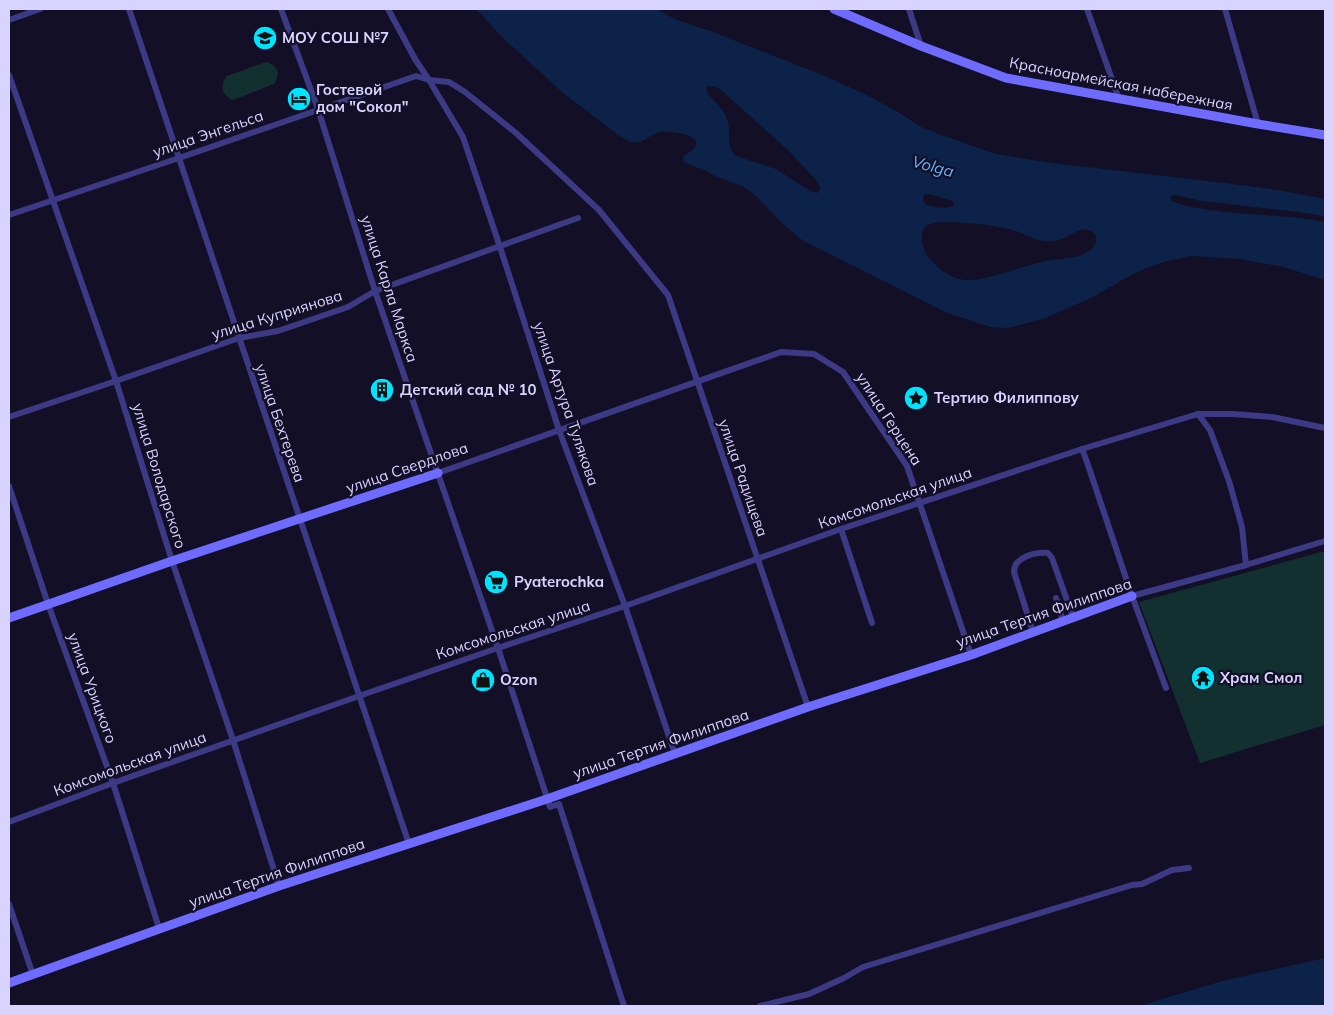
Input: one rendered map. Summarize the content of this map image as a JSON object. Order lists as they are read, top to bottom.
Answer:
{
  "streets": {
    "street": [
      "Красноармейская набережная",
      "улица Энгельса",
      "улица Карла Маркса",
      "улица Куприянова",
      "улица Артура Тулякова",
      "улица Герцена",
      "улица Бехтерева",
      "улица Свердлова",
      "улица Володарского",
      "улица Радищева",
      "Комсомольская улица",
      "улица Тертия Филиппова",
      "улица Урицкого"
    ]
  },
  "crossings": [
    ["улица Энгельса", "улица Карла Маркса"],
    ["улица Энгельса", "улица Артура Тулякова"],
    ["улица Энгельса", "улица Бехтерева"],
    ["улица Энгельса", "улица Володарского"],
    ["улица Энгельса", "улица Радищева"],
    ["улица Карла Маркса", "улица Куприянова"],
    ["улица Карла Маркса", "улица Свердлова"],
    ["улица Карла Маркса", "Комсомольская улица"],
    ["улица Карла Маркса", "улица Тертия Филиппова"],
    ["улица Куприянова", "улица Артура Тулякова"],
    ["улица Куприянова", "улица Бехтерева"],
    ["улица Куприянова", "улица Володарского"],
    ["улица Артура Тулякова", "улица Свердлова"],
    ["улица Артура Тулякова", "улица Радищева"],
    ["улица Артура Тулякова", "Комсомольская улица"],
    ["улица Артура Тулякова", "улица Тертия Филиппова"],
    ["улица Герцена", "улица Свердлова"],
    ["улица Герцена", "Комсомольская улица"],
    ["улица Герцена", "улица Тертия Филиппова"],
    ["улица Бехтерева", "улица Свердлова"],
    ["улица Бехтерева", "Комсомольская улица"],
    ["улица Бехтерева", "улица Тертия Филиппова"],
    ["улица Свердлова", "улица Володарского"],
    ["улица Свердлова", "улица Радищева"],
    ["улица Свердлова", "улица Урицкого"],
    ["улица Володарского", "Комсомольская улица"],
    ["улица Володарского", "улица Тертия Филиппова"],
    ["улица Радищева", "Комсомольская улица"],
    ["улица Радищева", "улица Тертия Филиппова"],
    ["Комсомольская улица", "улица Урицкого"],
    ["улица Тертия Филиппова", "улица Урицкого"]
  ],
  "water": ["Volga"],
  "places": {
    "school or university": ["МОУ СОШ №7"],
    "hotel": ["Гостевой дом \"Сокол\""],
    "building": ["Детский сад № 10"],
    "place": ["Тертию Филиппову"],
    "supermarket": ["Pyaterochka"],
    "temple": ["Храм Смол"],
    "shop": ["Ozon"]
  }
}
